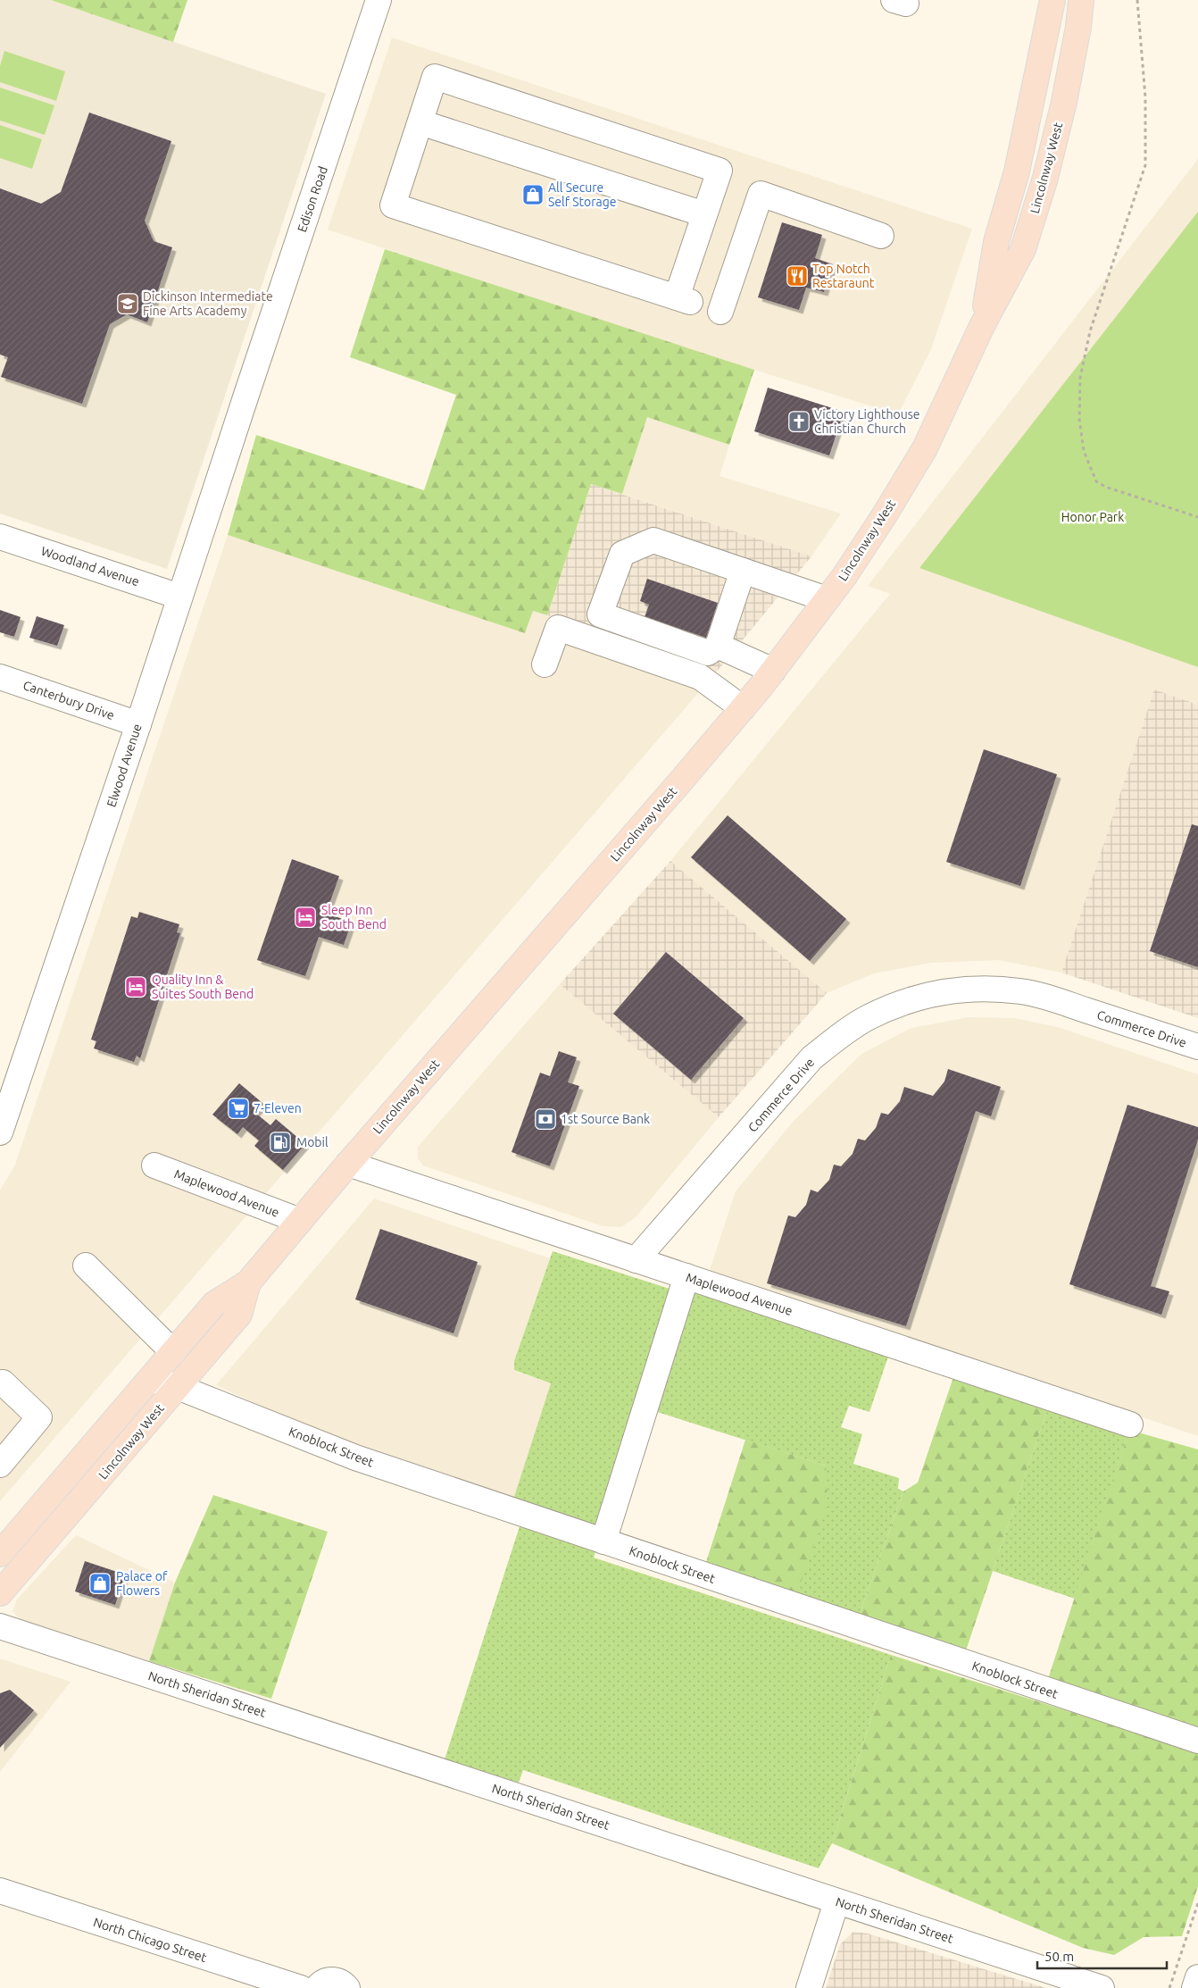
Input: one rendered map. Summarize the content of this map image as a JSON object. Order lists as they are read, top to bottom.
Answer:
{
  "streets": {
    "main road": ["Lincolnway West"],
    "street": [
      "Edison Road",
      "Woodland Avenue",
      "Canterbury Drive",
      "Elwood Avenue",
      "Commerce Drive",
      "Maplewood Avenue",
      "Knoblock Street",
      "North Sheridan Street",
      "North Chicago Street"
    ]
  },
  "crossings": [
    ["Lincolnway West", "Maplewood Avenue"],
    ["Lincolnway West", "Knoblock Street"],
    ["Edison Road", "Elwood Avenue"],
    ["Woodland Avenue", "Elwood Avenue"],
    ["Canterbury Drive", "Elwood Avenue"],
    ["Commerce Drive", "Maplewood Avenue"]
  ],
  "parks": ["Honor Park"],
  "places": {
    "shop": ["All Secure Self Storage", "Palace of Flowers"],
    "restaurant": ["Top Notch Restaraunt"],
    "school or university": ["Dickinson Intermediate Fine Arts Academy"],
    "church": ["Victory Lighthouse Christian Church"],
    "hotel": ["Sleep Inn South Bend", "Quality Inn & Suites South Bend"],
    "supermarket": ["7-Eleven"],
    "bank": ["1st Source Bank"],
    "fuel station": ["Mobil"]
  },
  "scale_bar": "50 m"
}
